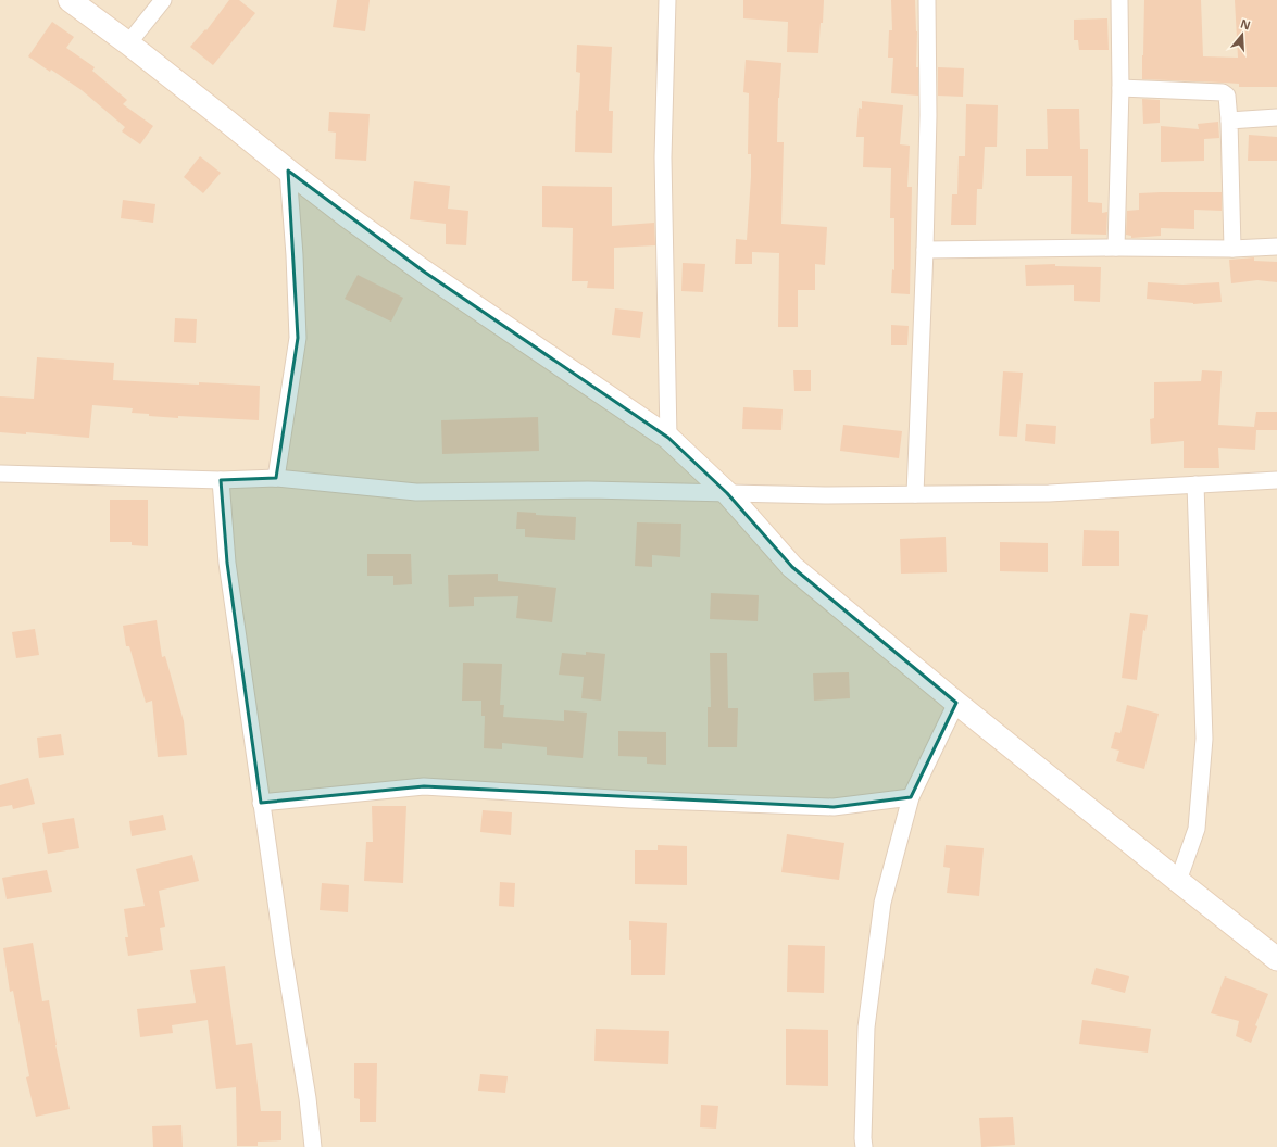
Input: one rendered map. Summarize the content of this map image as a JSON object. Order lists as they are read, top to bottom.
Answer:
{
  "north": "top"
}
